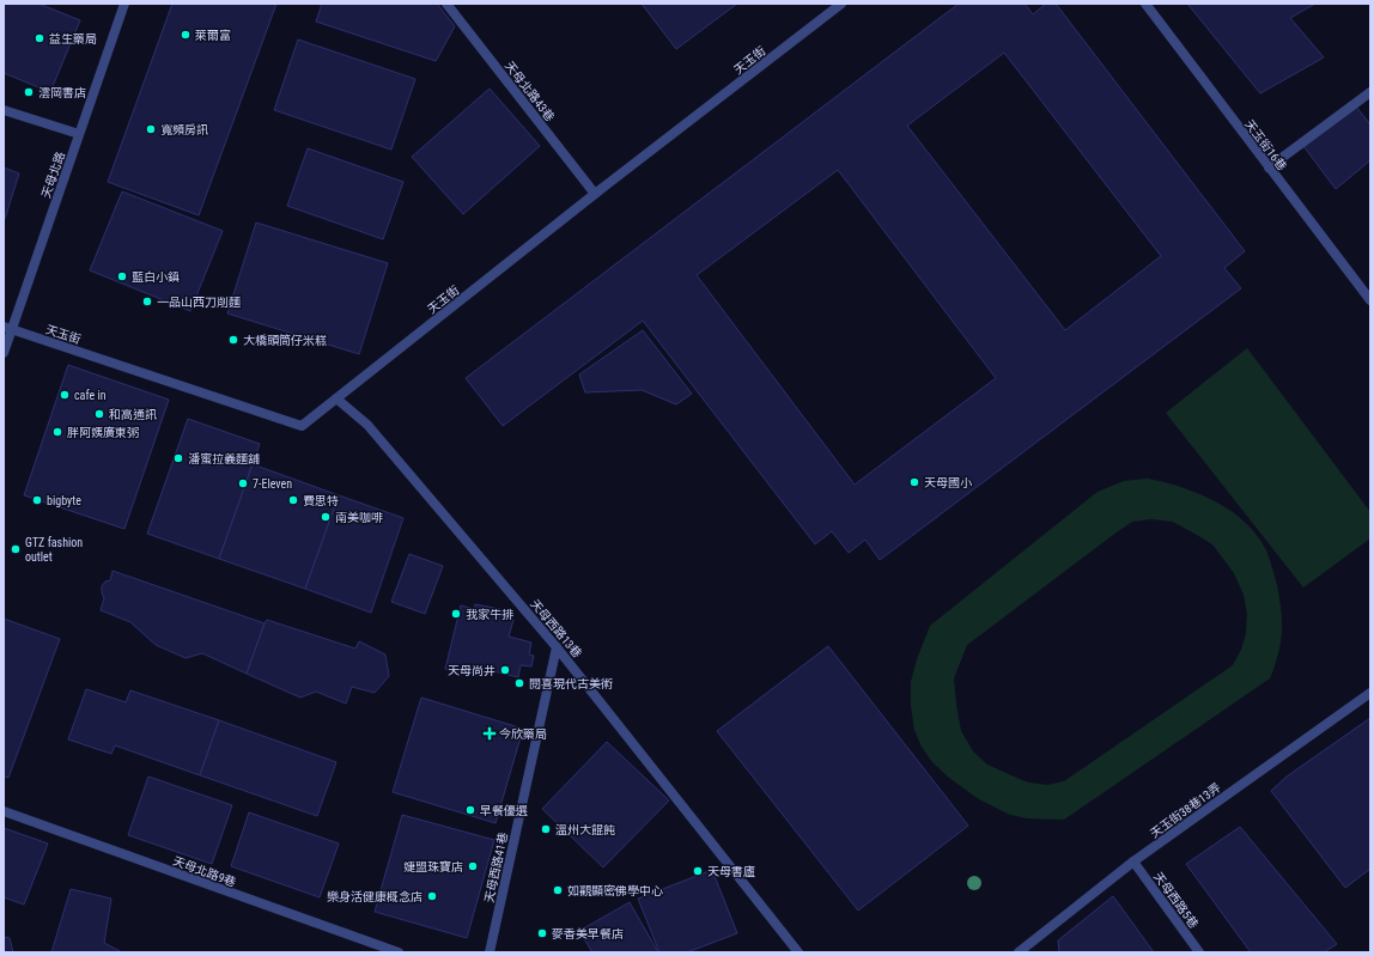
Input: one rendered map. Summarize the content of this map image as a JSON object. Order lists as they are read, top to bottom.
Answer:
{
  "streets": {
    "street": [
      "天玉街",
      "天母北路43巷",
      "天玉街16巷",
      "天母北路",
      "天母西路13巷",
      "天玉街38巷13弄",
      "天母西路41巷",
      "天母北路9巷",
      "天母西路5巷"
    ]
  },
  "crossings": [
    ["天玉街", "天母北路43巷"],
    ["天玉街", "天母北路"],
    ["天玉街", "天母西路13巷"],
    ["天母西路13巷", "天母西路41巷"],
    ["天玉街38巷13弄", "天母西路5巷"]
  ],
  "places": {
    "other": [
      "萊爾富",
      "益生藥局",
      "澐岡書店",
      "寬頻房訊",
      "藍白小鎮",
      "一品山西刀削麵",
      "大橋頭筒仔米糕",
      "cafe in",
      "和高通訊",
      "胖阿姨廣東粥",
      "潘蜜拉義麵舖",
      "天母國小",
      "7-Eleven",
      "bigbyte",
      "費思特",
      "南美咖啡",
      "GTZ fashion outlet",
      "我家牛排",
      "天母尚井",
      "閱喜現代古美術",
      "早餐優選",
      "溫州大餛飩",
      "婕盟珠寶店",
      "天母書廬",
      "如觀顯密佛學中心",
      "樂身活健康概念店",
      "麥香美早餐店"
    ],
    "health": ["今欣藥局"]
  }
}
